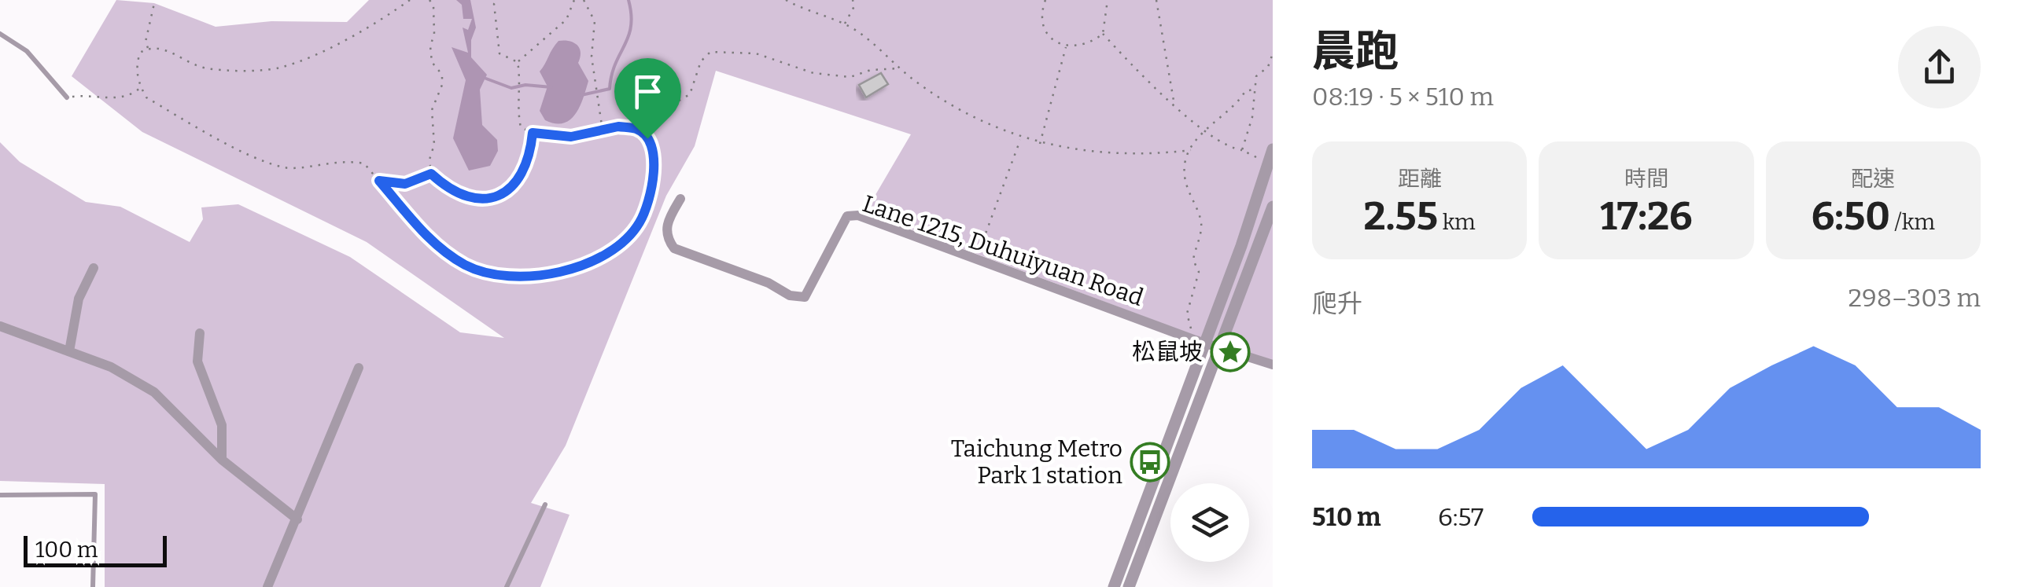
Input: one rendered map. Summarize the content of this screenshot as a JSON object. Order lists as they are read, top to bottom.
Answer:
{
  "streets": {
    "street": ["Lane 1215, Duhuiyuan Road"]
  },
  "places": {
    "place": ["松鼠坡"],
    "bus stop": ["Taichung Metro Park 1 station"]
  },
  "scale_bar": "100 m",
  "page": {
    "heading": ["晨跑", "08:19 · 5 × 510 m"],
    "stats": [
      ["距離", "2.55 km"],
      ["時間", "17:26"],
      ["配速", "6:50 /km"]
    ],
    "chart": ["爬升", "298–303 m"],
    "list": [
      {
        "name": "510 m",
        "note": "6:57"
      }
    ],
    "scale": "100 m"
  }
}
